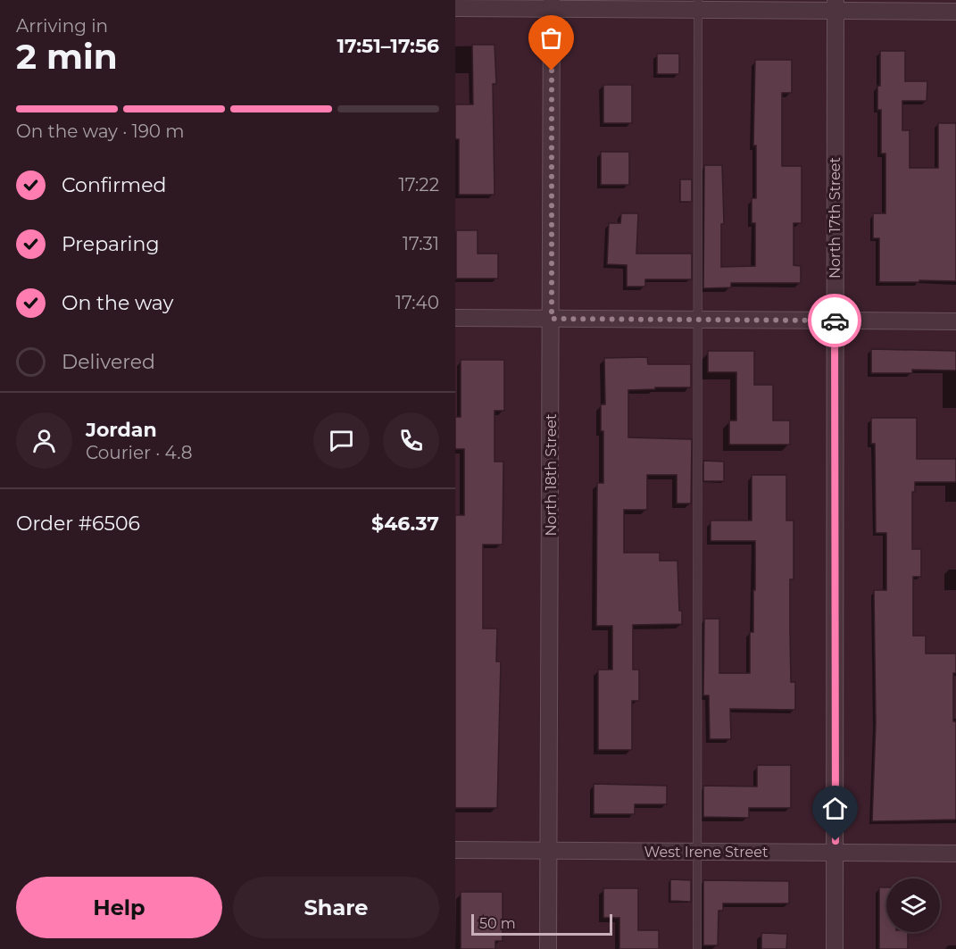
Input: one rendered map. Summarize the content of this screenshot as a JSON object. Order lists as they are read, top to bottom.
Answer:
{
  "streets": {
    "street": ["North 17th Street", "North 18th Street", "West Irene Street"]
  },
  "crossings": [
    ["North 17th Street", "West Irene Street"],
    ["North 18th Street", "West Irene Street"]
  ],
  "scale_bar": "50 m",
  "page": {
    "heading": ["2 min", "Arriving in", "17:51–17:56"],
    "panel": [
      "Jordan",
      "Courier · 4.8",
      "Order #6506",
      "$46.37"
    ],
    "bar": "On the way · 190 m",
    "list": [
      ["Confirmed", "17:22"],
      ["Preparing", "17:31"],
      ["On the way", "17:40"],
      "Delivered"
    ],
    "buttons": ["Help", "Share"],
    "scale": "50 m"
  }
}
